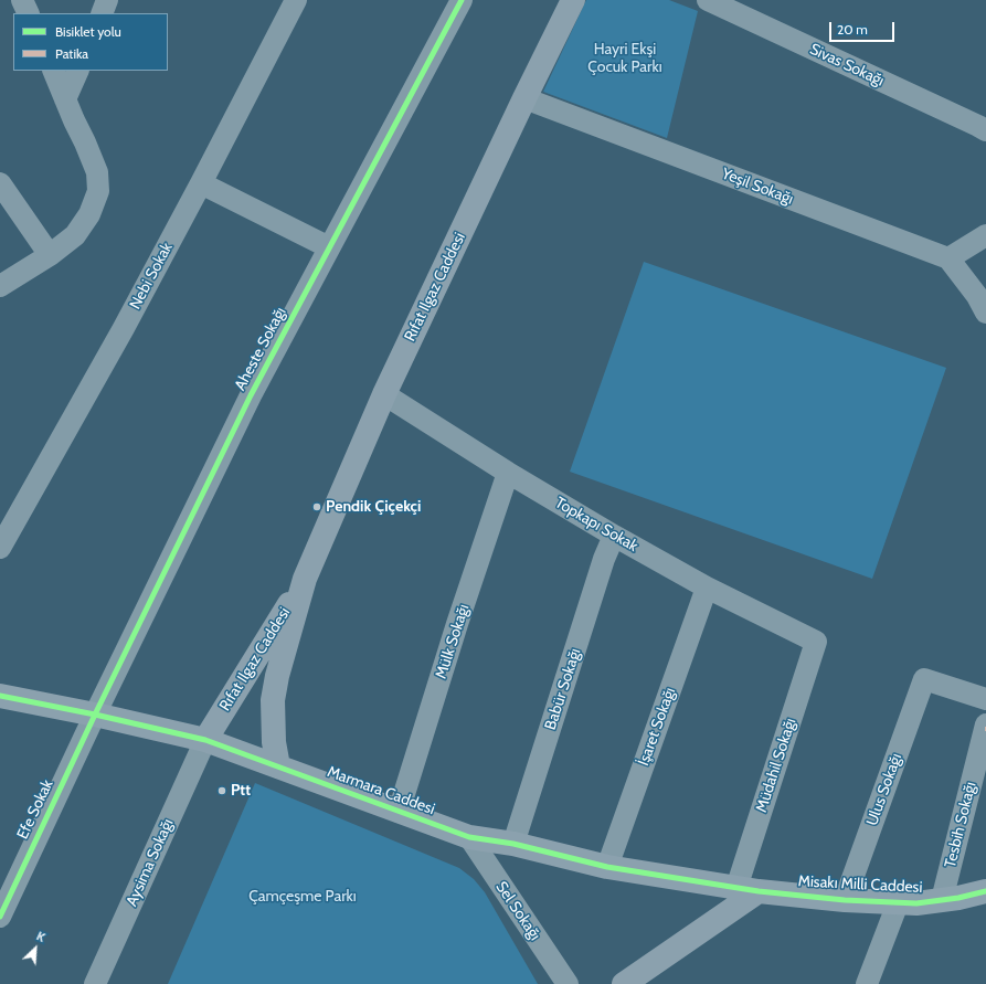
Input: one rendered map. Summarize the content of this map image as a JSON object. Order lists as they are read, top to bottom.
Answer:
{
  "streets": {
    "street": [
      "Sivas Sokağı",
      "Yeşil Sokağı",
      "Nebi Sokak",
      "Rıfat Ilgaz Caddesi",
      "Aheste Sokağı",
      "Topkapı Sokak",
      "Mülk Sokağı",
      "Babür Sokağı",
      "İşaret Sokağı",
      "Müdahil Sokağı",
      "Ulus Sokağı",
      "Marmara Caddesi",
      "Efe Sokak",
      "Tesbih Sokağı",
      "Aysima Sokağı",
      "Misakı Milli Caddesi",
      "Sel Sokağı"
    ]
  },
  "crossings": [
    ["Yeşil Sokağı", "Rıfat Ilgaz Caddesi"],
    ["Rıfat Ilgaz Caddesi", "Topkapı Sokak"],
    ["Rıfat Ilgaz Caddesi", "Marmara Caddesi"],
    ["Rıfat Ilgaz Caddesi", "Aysima Sokağı"],
    ["Aheste Sokağı", "Marmara Caddesi"],
    ["Aheste Sokağı", "Efe Sokak"],
    ["Topkapı Sokak", "Mülk Sokağı"],
    ["Topkapı Sokak", "Babür Sokağı"],
    ["Topkapı Sokak", "İşaret Sokağı"],
    ["Topkapı Sokak", "Müdahil Sokağı"],
    ["Mülk Sokağı", "Marmara Caddesi"],
    ["Babür Sokağı", "Marmara Caddesi"],
    ["İşaret Sokağı", "Marmara Caddesi"],
    ["Müdahil Sokağı", "Marmara Caddesi"],
    ["Müdahil Sokağı", "Misakı Milli Caddesi"],
    ["Ulus Sokağı", "Misakı Milli Caddesi"],
    ["Marmara Caddesi", "Efe Sokak"],
    ["Marmara Caddesi", "Aysima Sokağı"],
    ["Marmara Caddesi", "Misakı Milli Caddesi"],
    ["Marmara Caddesi", "Sel Sokağı"],
    ["Tesbih Sokağı", "Misakı Milli Caddesi"]
  ],
  "parks": ["Hayri Ekşi Çocuk Parkı", "Çamçeşme Parkı"],
  "places": ["Pendik Çiçekçi", "Ptt"],
  "legend": ["Bisiklet yolu", "Patika"],
  "scale_bar": "20 m",
  "north": "top right"
}
